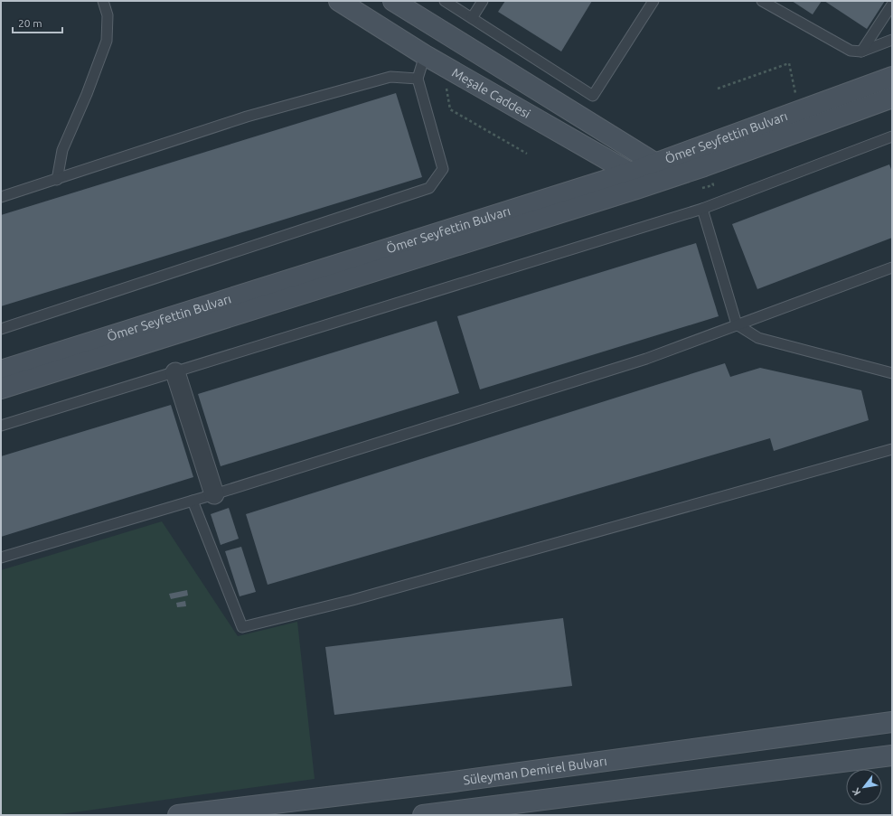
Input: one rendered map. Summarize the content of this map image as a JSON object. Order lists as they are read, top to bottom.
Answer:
{
  "streets": {
    "street": ["Meşale Caddesi", "Ömer Seyfettin Bulvarı", "Süleyman Demirel Bulvarı"]
  },
  "crossings": [
    ["Meşale Caddesi", "Ömer Seyfettin Bulvarı"]
  ],
  "scale_bar": "20 m",
  "north": "bottom left"
}
